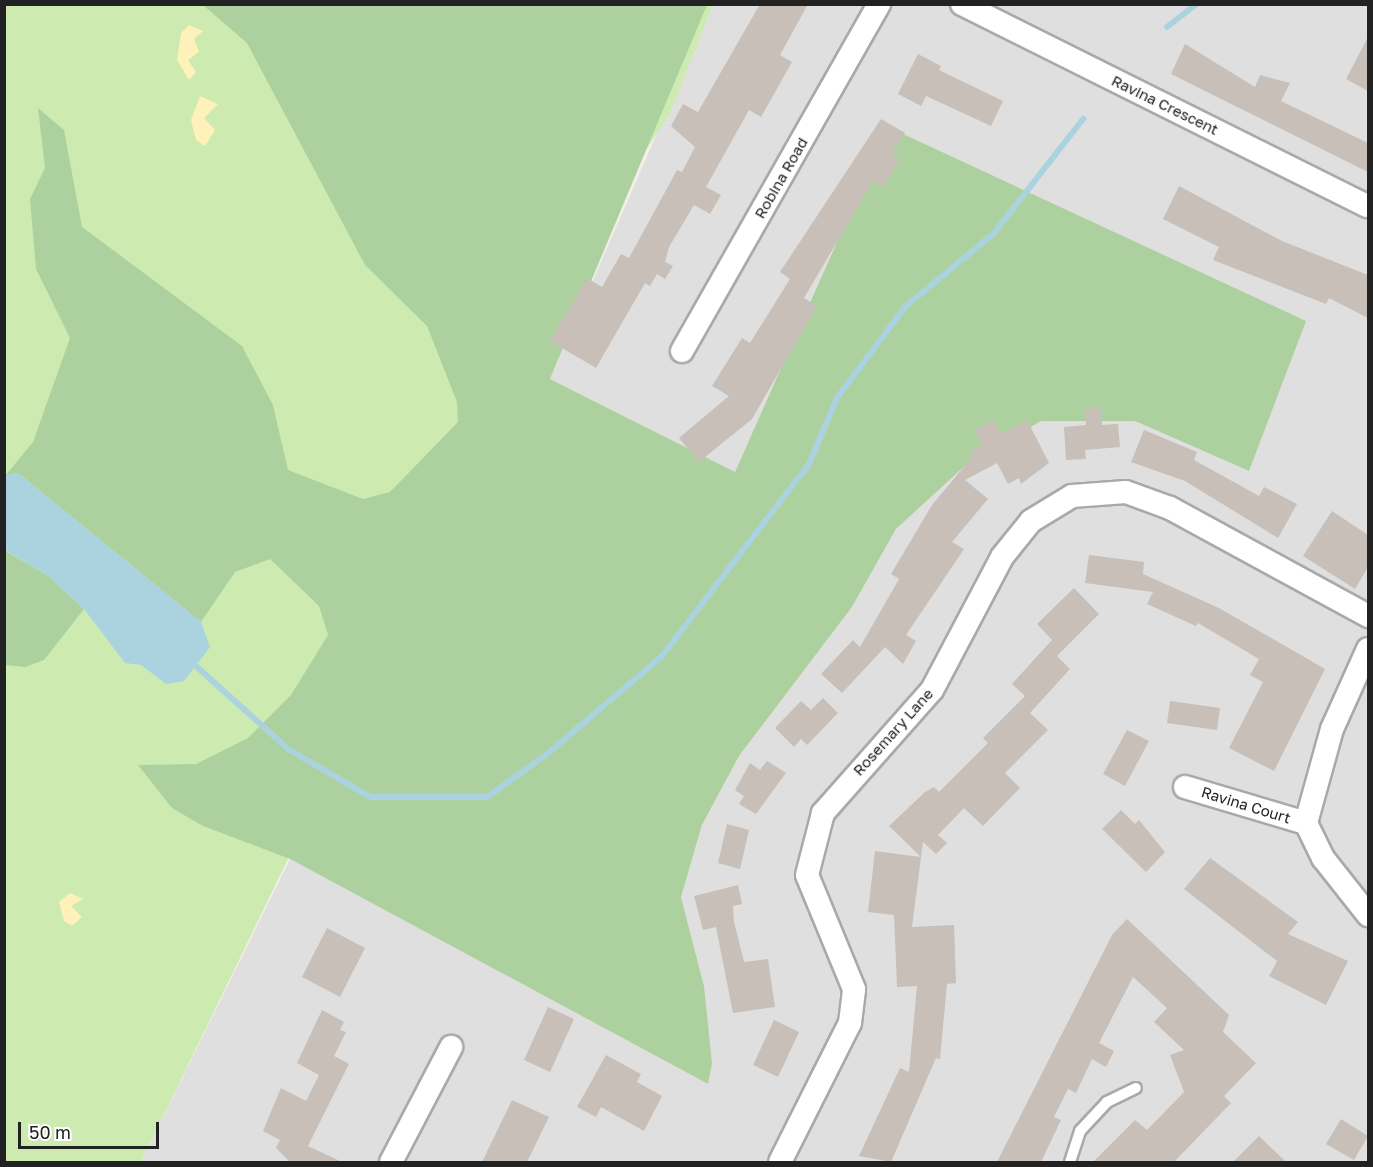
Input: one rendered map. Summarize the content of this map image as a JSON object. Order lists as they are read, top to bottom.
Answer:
{
  "streets": {
    "street": [
      "Ravina Crescent",
      "Robina Road",
      "Rosemary Lane",
      "Ravina Court"
    ]
  },
  "scale_bar": "50 m"
}
